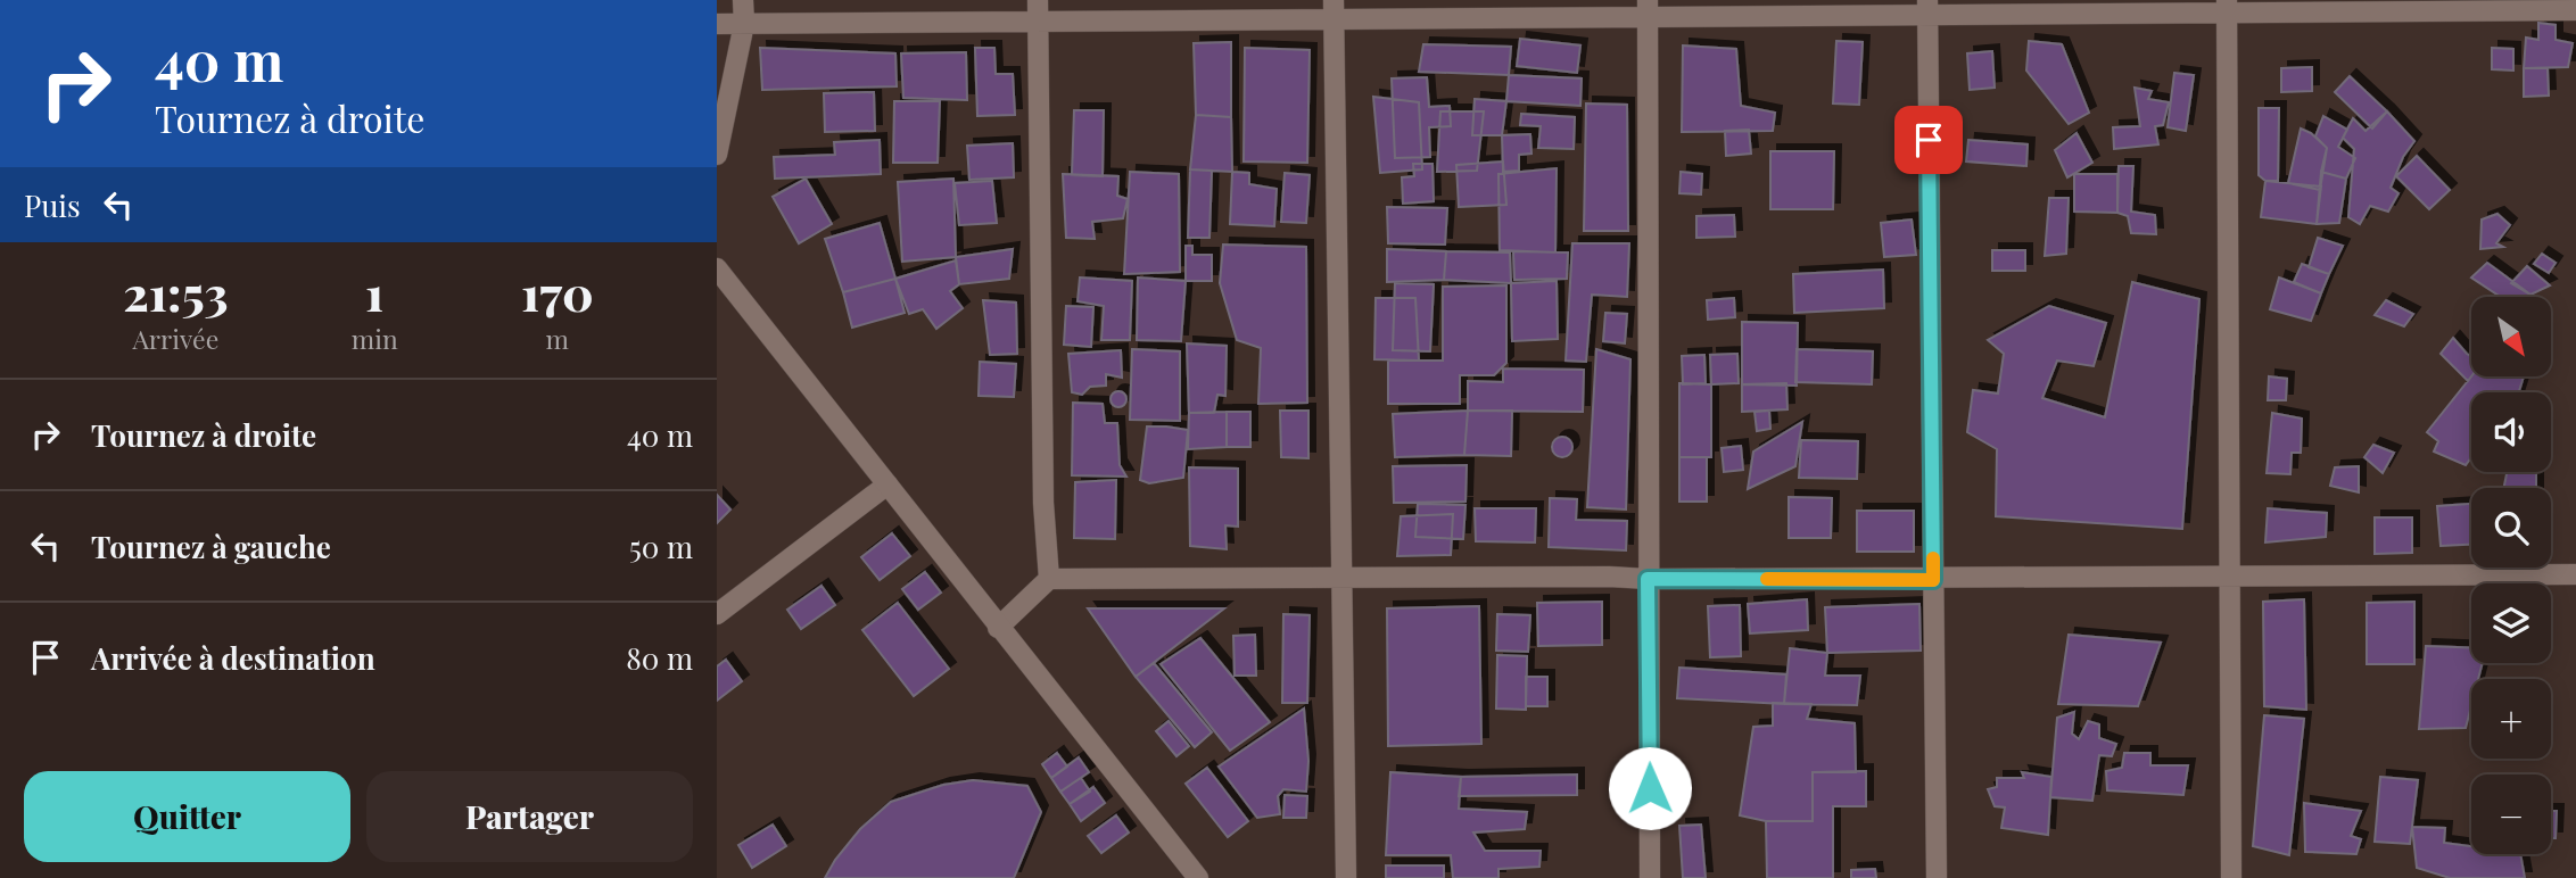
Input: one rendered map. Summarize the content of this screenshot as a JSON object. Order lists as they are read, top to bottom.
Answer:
{
  "north": "bottom right",
  "page": {
    "turn": ["40 m", "Tournez à droite"],
    "then": "Puis",
    "eta": [
      "21:53",
      "Arrivée",
      "1",
      "min",
      "170",
      "m"
    ],
    "map_buttons": ["+", "−"],
    "list": [
      {
        "name": "Tournez à droite",
        "value": "40 m"
      },
      {
        "name": "Tournez à gauche",
        "value": "50 m"
      },
      {
        "name": "Arrivée à destination",
        "value": "80 m"
      }
    ],
    "buttons": ["Quitter", "Partager"]
  }
}
